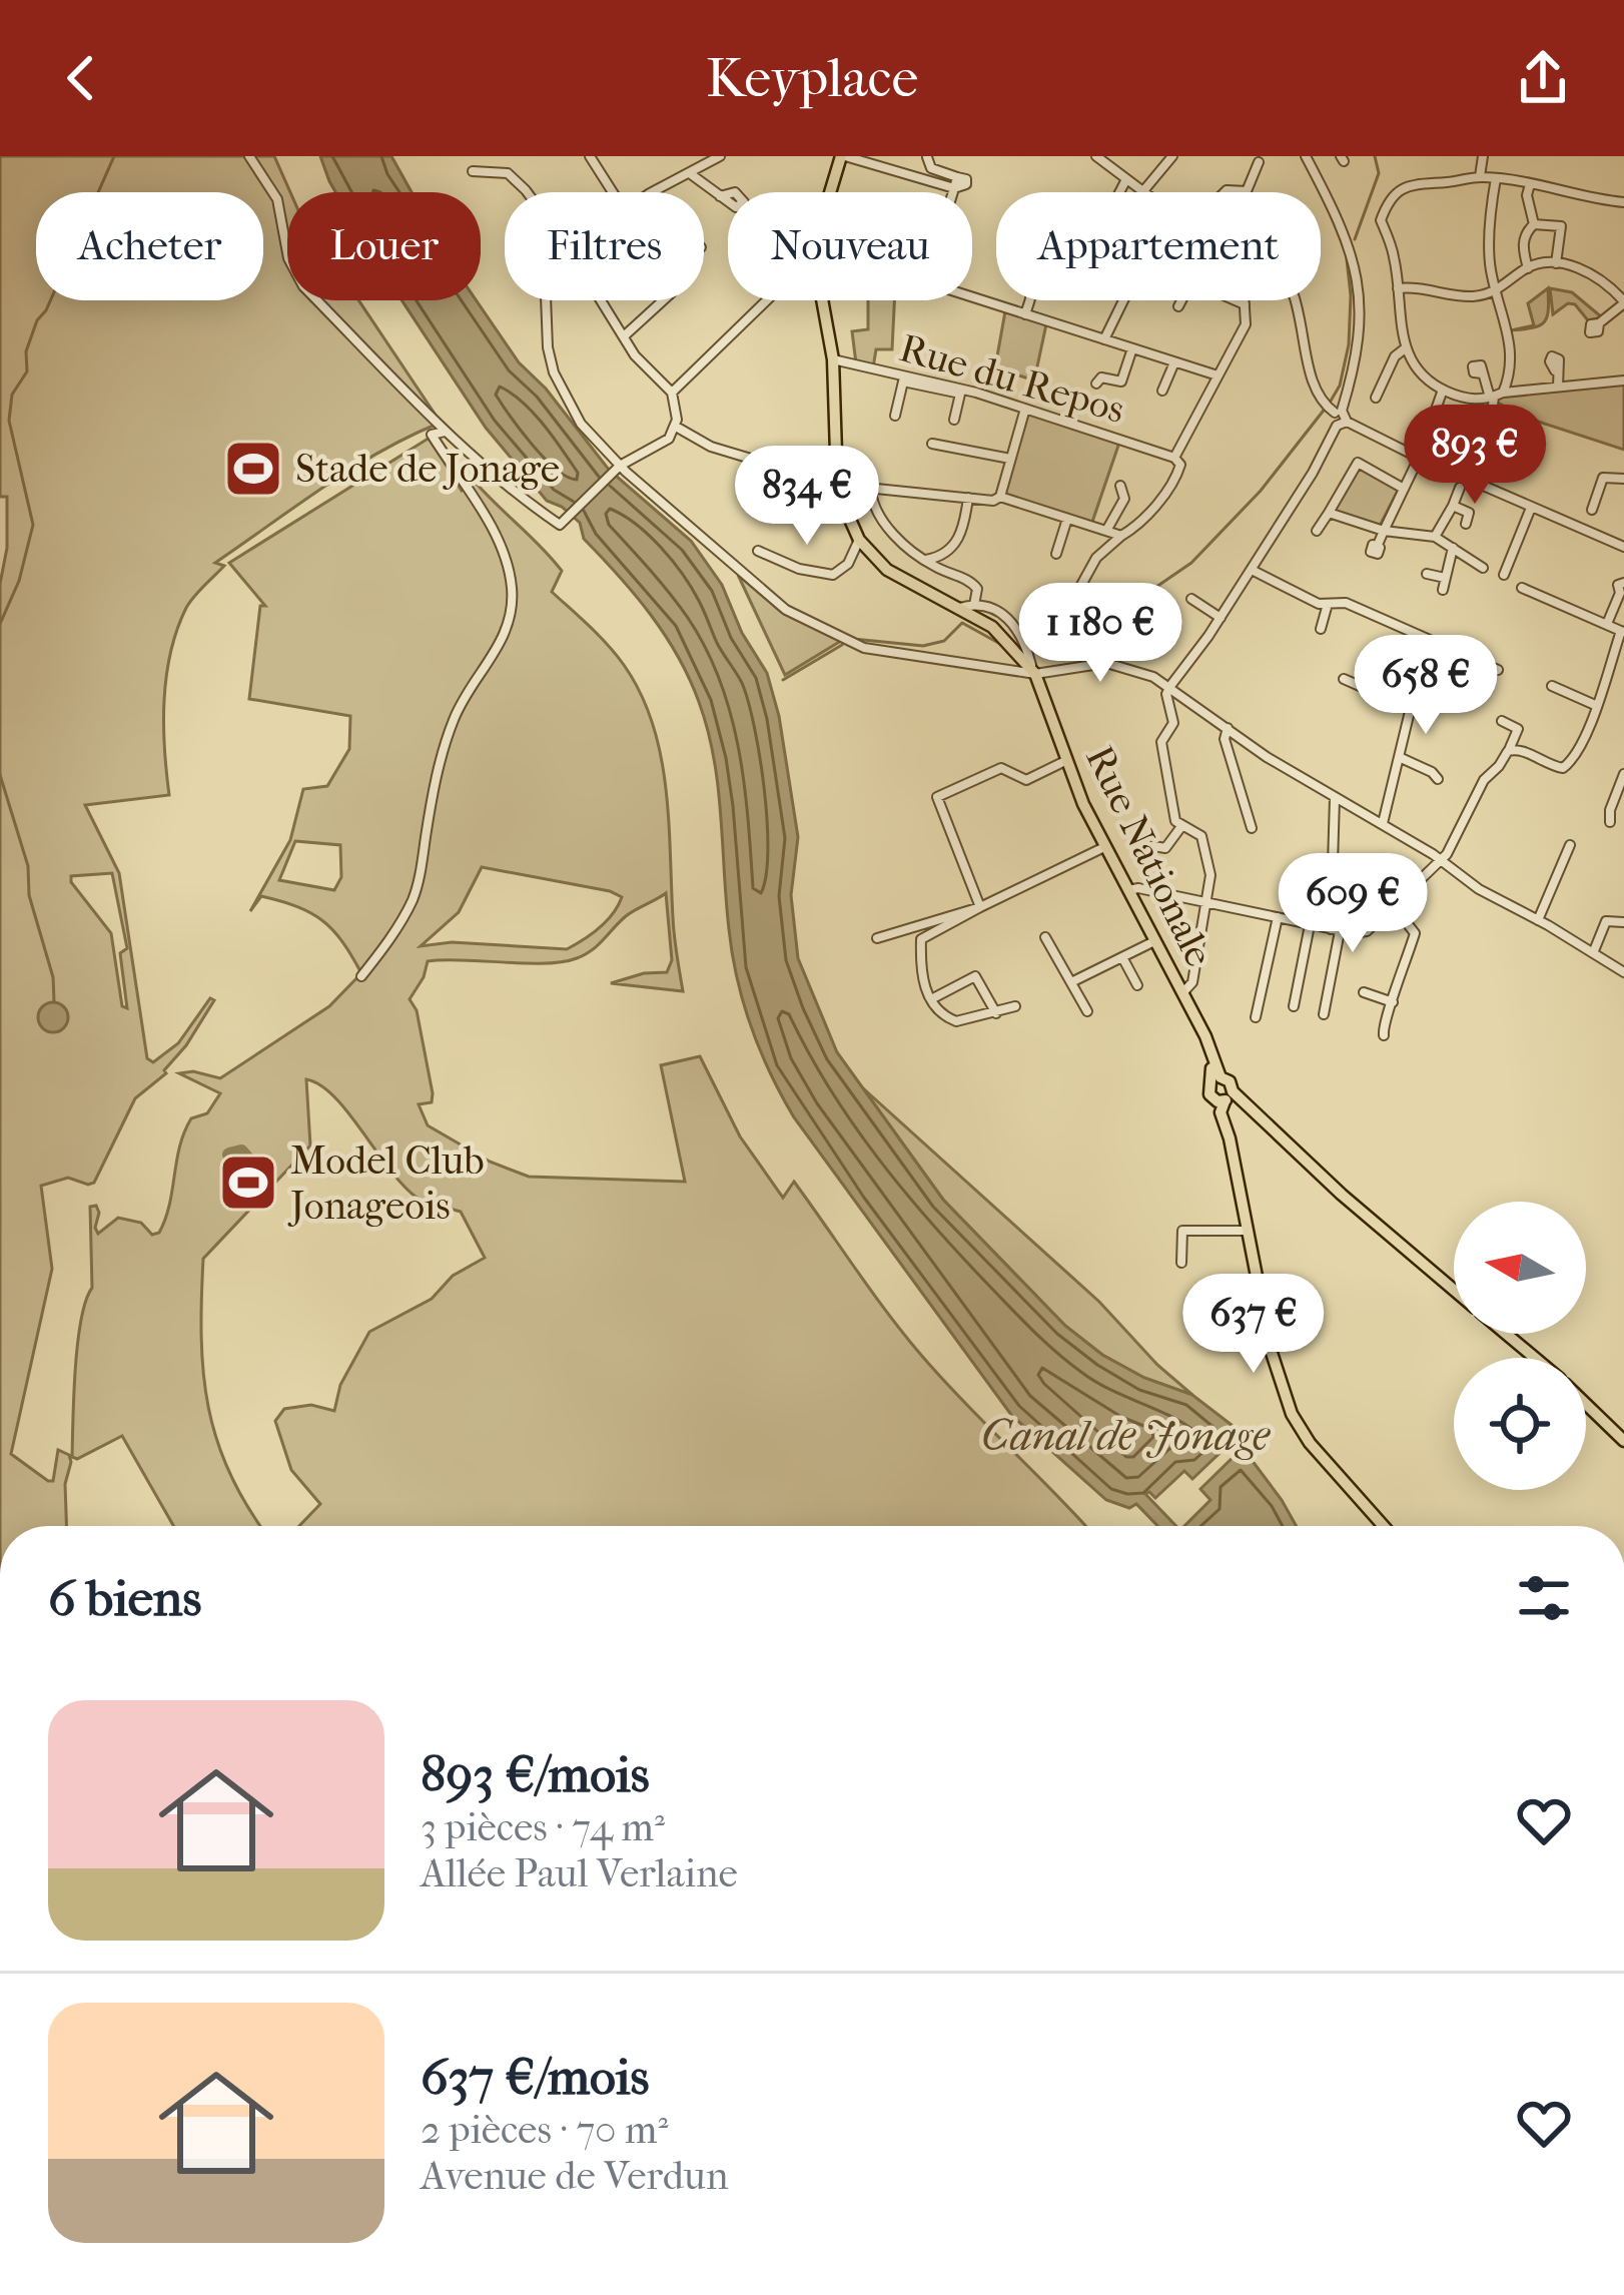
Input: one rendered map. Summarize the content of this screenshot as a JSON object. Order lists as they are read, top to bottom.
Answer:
{
  "streets": {
    "main road": ["Rue Nationale"],
    "street": ["Rue du Repos"]
  },
  "crossings": [
    ["Rue du Repos", "Rue Nationale"]
  ],
  "water": ["Canal de Jonage"],
  "places": {
    "sports": ["Stade de Jonage", "Model Club Jonageois"]
  },
  "north": "left",
  "page": {
    "header": "Keyplace",
    "chip": [
      "Acheter",
      "Louer",
      "Filtres",
      "Nouveau",
      "Appartement"
    ],
    "price": [
      "893 €",
      "834 €",
      "1 180 €",
      "658 €",
      "609 €",
      "637 €"
    ],
    "heading": "6 biens",
    "list": [
      {
        "name": "893 €/mois",
        "note": "3 pièces · 74 m² · Allée Paul Verlaine"
      },
      {
        "name": "637 €/mois",
        "note": "2 pièces · 70 m² · Avenue de Verdun"
      }
    ]
  }
}
